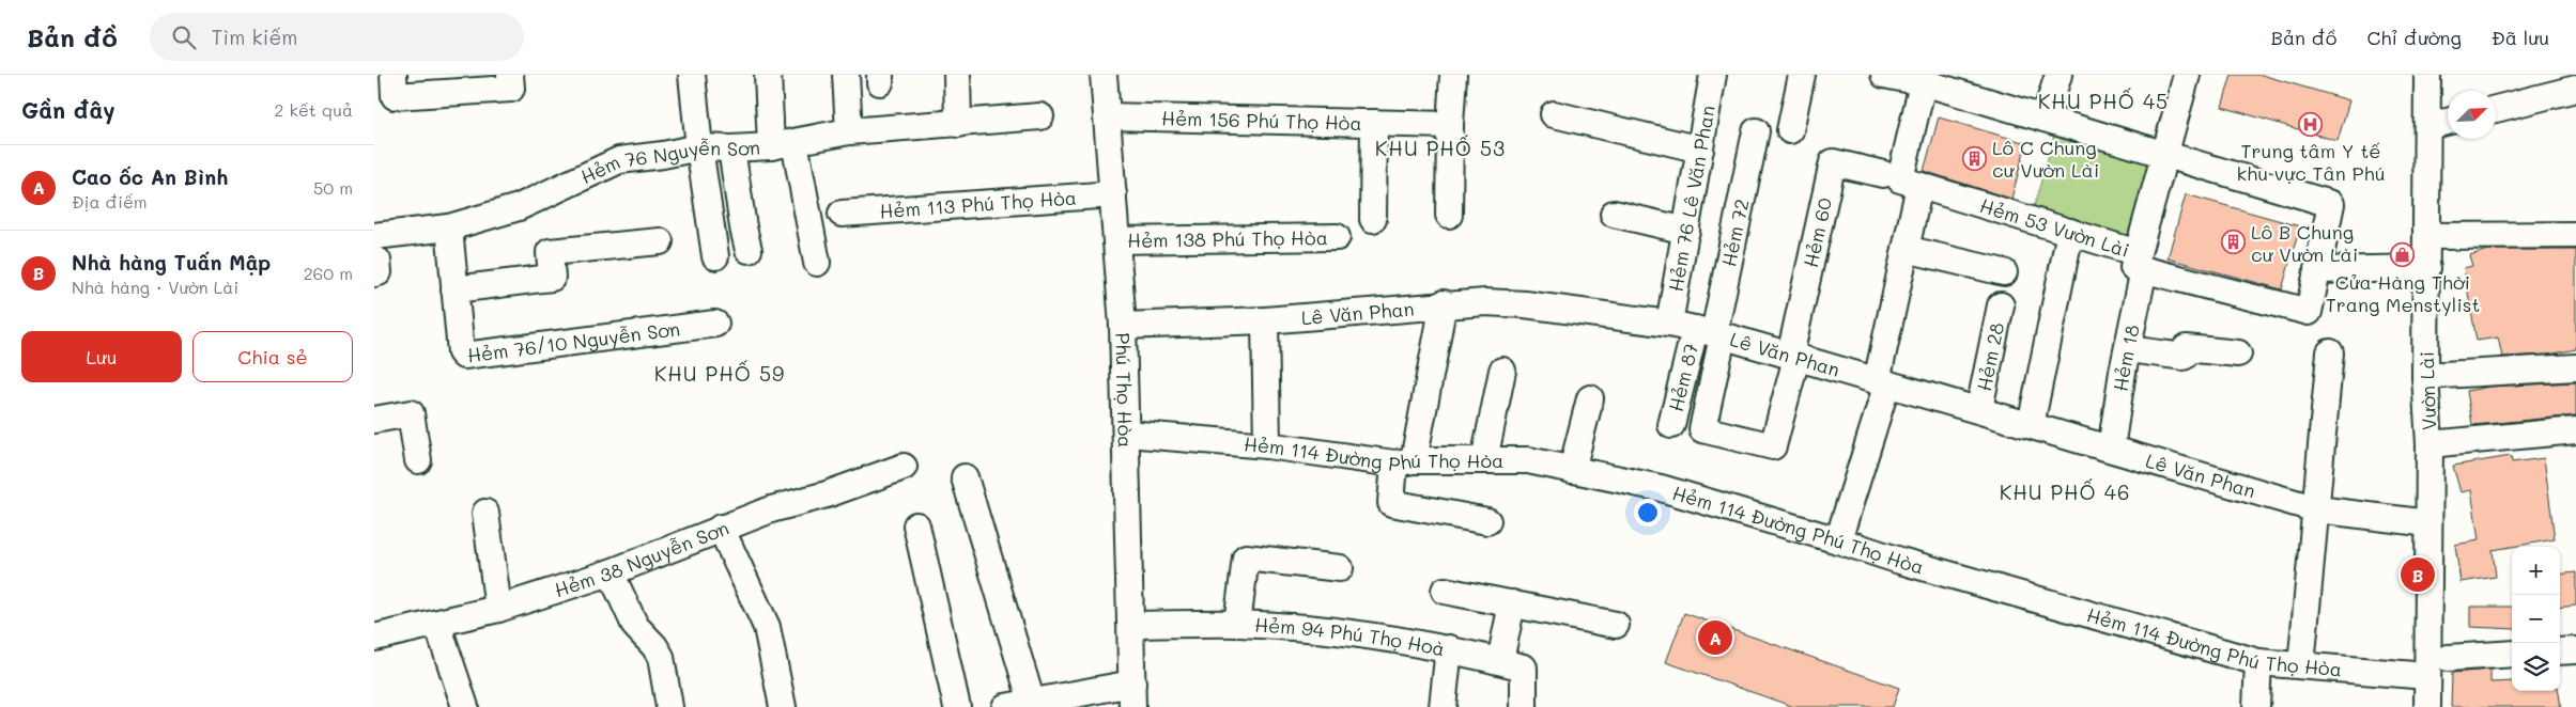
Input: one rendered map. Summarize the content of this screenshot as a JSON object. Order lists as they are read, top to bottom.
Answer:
{
  "streets": {
    "street": [
      "Hẻm 156 Phú Thọ Hòa",
      "Hẻm 76 Nguyễn Sơn",
      "Hẻm 76 Lê Văn Phan",
      "Hẻm 113 Phú Thọ Hòa",
      "Hẻm 53 Vườn Lài",
      "Hẻm 72",
      "Hẻm 60",
      "Hẻm 138 Phú Thọ Hòa",
      "Lê Văn Phan",
      "Hẻm 76/10 Nguyễn Sơn",
      "Hẻm 28",
      "Hẻm 18",
      "Hẻm 87",
      "Phú Thọ Hòa",
      "Vườn Lài",
      "Hẻm 114 Đường Phú Thọ Hòa",
      "Hẻm 38 Nguyễn Sơn",
      "Hẻm 94 Phú Thọ Hoà"
    ]
  },
  "crossings": [
    ["Hẻm 156 Phú Thọ Hòa", "Phú Thọ Hòa"],
    ["Hẻm 76 Nguyễn Sơn", "Hẻm 76/10 Nguyễn Sơn"],
    ["Hẻm 76 Lê Văn Phan", "Lê Văn Phan"],
    ["Hẻm 113 Phú Thọ Hòa", "Phú Thọ Hòa"],
    ["Hẻm 53 Vườn Lài", "Hẻm 60"],
    ["Hẻm 53 Vườn Lài", "Hẻm 18"],
    ["Hẻm 72", "Lê Văn Phan"],
    ["Hẻm 72", "Hẻm 87"],
    ["Hẻm 60", "Lê Văn Phan"],
    ["Hẻm 138 Phú Thọ Hòa", "Phú Thọ Hòa"],
    ["Lê Văn Phan", "Hẻm 28"],
    ["Lê Văn Phan", "Hẻm 18"],
    ["Lê Văn Phan", "Hẻm 87"],
    ["Lê Văn Phan", "Phú Thọ Hòa"],
    ["Lê Văn Phan", "Vườn Lài"],
    ["Phú Thọ Hòa", "Hẻm 114 Đường Phú Thọ Hòa"],
    ["Phú Thọ Hòa", "Hẻm 94 Phú Thọ Hoà"],
    ["Vườn Lài", "Hẻm 114 Đường Phú Thọ Hòa"]
  ],
  "districts": [
    "KHU PHỐ 45",
    "KHU PHỐ 53",
    "KHU PHỐ 59",
    "KHU PHỐ 46"
  ],
  "places": {
    "hospital": ["Trung tâm Y tế khu vực Tân Phú"],
    "building": ["Lô C Chung cư Vườn Lài", "Lô B Chung cư Vườn Lài"],
    "shop": ["Cửa Hàng Thời Trang Menstylist"]
  },
  "north": "top right",
  "page": {
    "header": "Bản đồ",
    "search": "Tìm kiếm",
    "nav": ["Bản đồ", "Chỉ đường", "Đã lưu"],
    "heading": ["Gần đây", "2 kết quả"],
    "list": [
      {
        "mark": "A",
        "name": "Cao ốc An Bình",
        "note": "Địa điểm",
        "value": "50 m"
      },
      {
        "mark": "B",
        "name": "Nhà hàng Tuấn Mập",
        "note": "Nhà hàng · Vườn Lài",
        "value": "260 m"
      }
    ],
    "buttons": ["Lưu", "Chia sẻ"],
    "map_buttons": ["+", "−"],
    "pins": ["B", "A"]
  }
}
